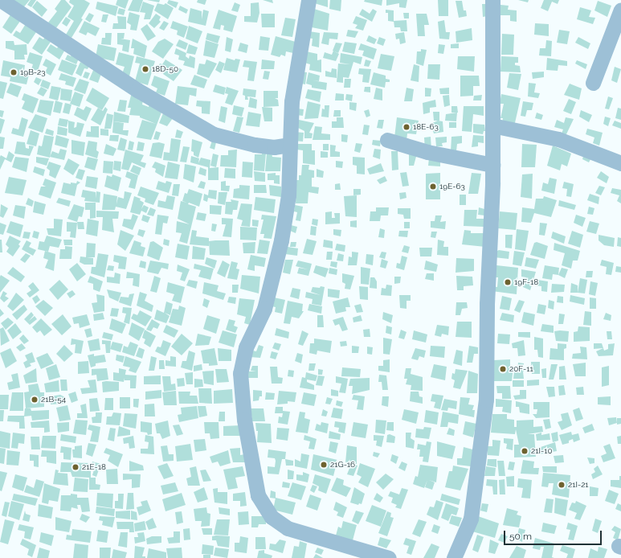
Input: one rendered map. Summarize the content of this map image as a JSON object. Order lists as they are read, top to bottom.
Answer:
{
  "places": [
    "18D-50",
    "19B-23",
    "18E-63",
    "19E-63",
    "19F-18",
    "20F-11",
    "21B-54",
    "21I-10",
    "21G-16",
    "21E-18",
    "21I-21"
  ],
  "scale_bar": "50 m"
}
